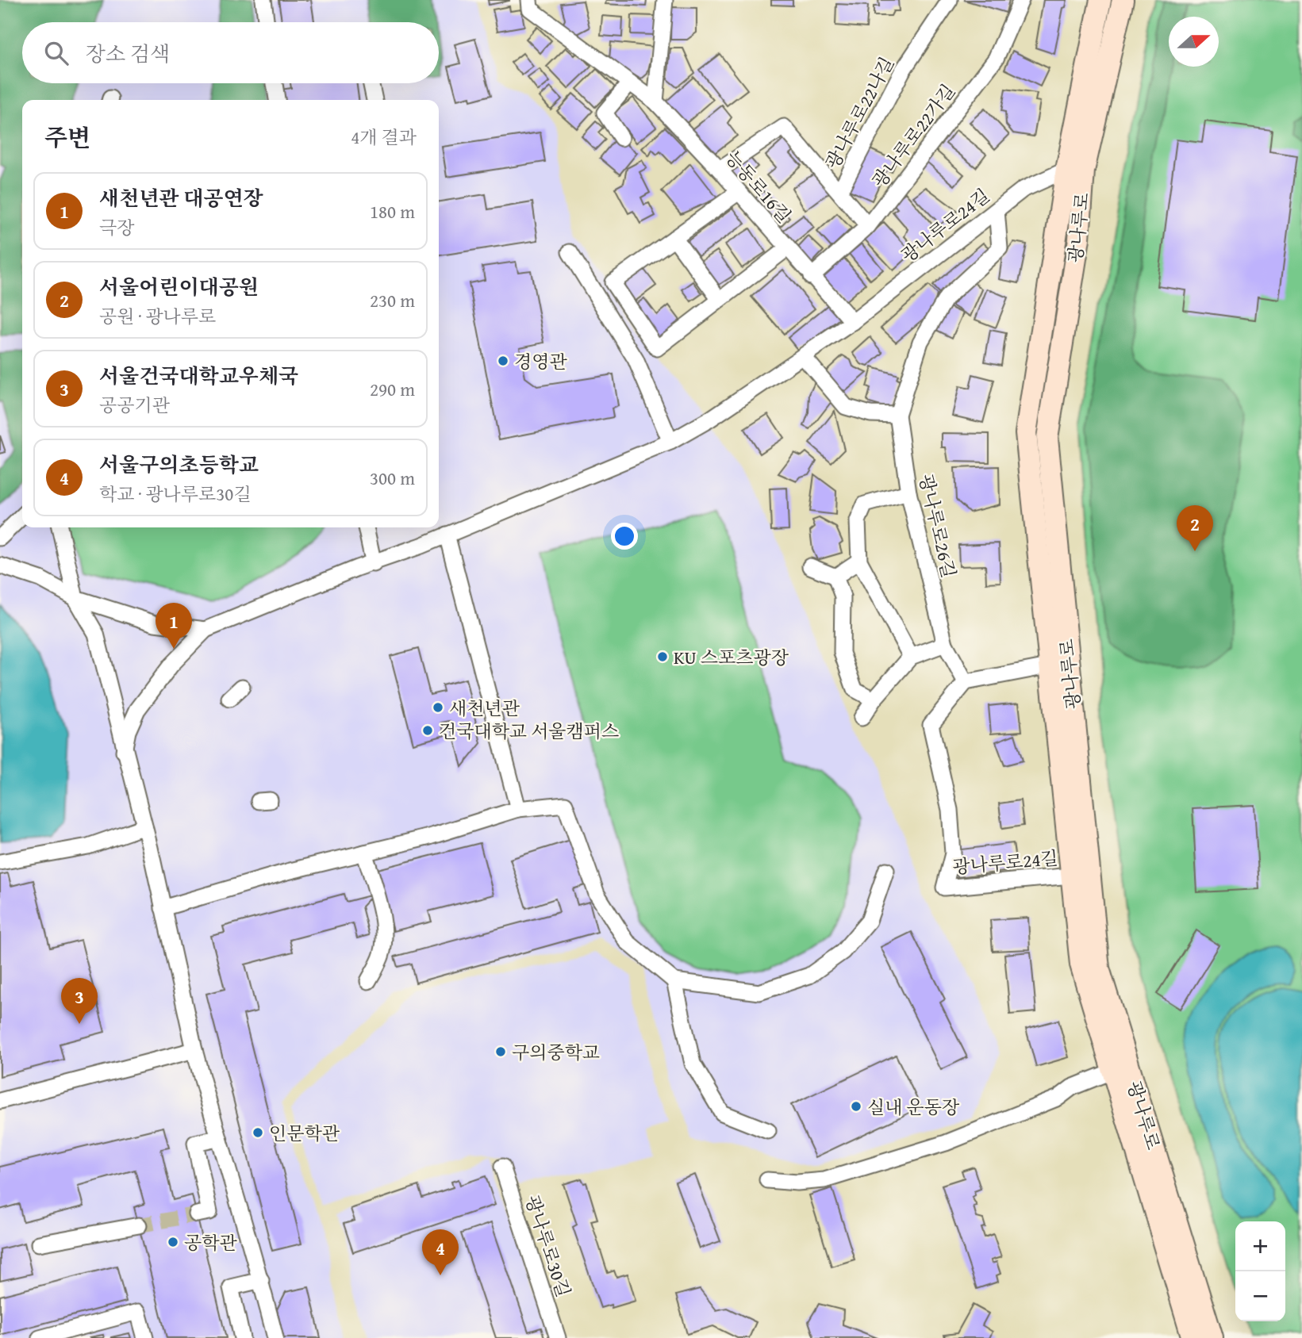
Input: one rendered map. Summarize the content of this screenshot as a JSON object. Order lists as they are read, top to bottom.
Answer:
{
  "streets": {
    "main road": ["광나루로"],
    "street": [
      "광나루로22나길",
      "광나루로22가길",
      "능동로16길",
      "광나루로24길",
      "광나루로26길",
      "광나루로30길"
    ]
  },
  "crossings": [
    ["광나루로22나길", "능동로16길"],
    ["광나루로22가길", "능동로16길"],
    ["능동로16길", "광나루로24길"],
    ["광나루로24길", "광나루로"],
    ["광나루로24길", "광나루로26길"]
  ],
  "places": [
    "경영관",
    "KU 스포츠광장",
    "새천년관",
    "건국대학교 서울캠퍼스",
    "구의중학교",
    "실내 운동장",
    "인문학관",
    "공학관"
  ],
  "north": "right",
  "page": {
    "search": "장소 검색",
    "heading": ["주변", "4개 결과"],
    "list": [
      {
        "mark": "1",
        "name": "새천년관 대공연장",
        "note": "극장",
        "value": "180 m"
      },
      {
        "mark": "2",
        "name": "서울어린이대공원",
        "note": "공원 · 광나루로",
        "value": "230 m"
      },
      {
        "mark": "3",
        "name": "서울건국대학교우체국",
        "note": "공공기관",
        "value": "290 m"
      },
      {
        "mark": "4",
        "name": "서울구의초등학교",
        "note": "학교 · 광나루로30길",
        "value": "300 m"
      }
    ],
    "pins": [
      "2",
      "1",
      "3",
      "4"
    ],
    "map_buttons": ["+", "−"]
  }
}
